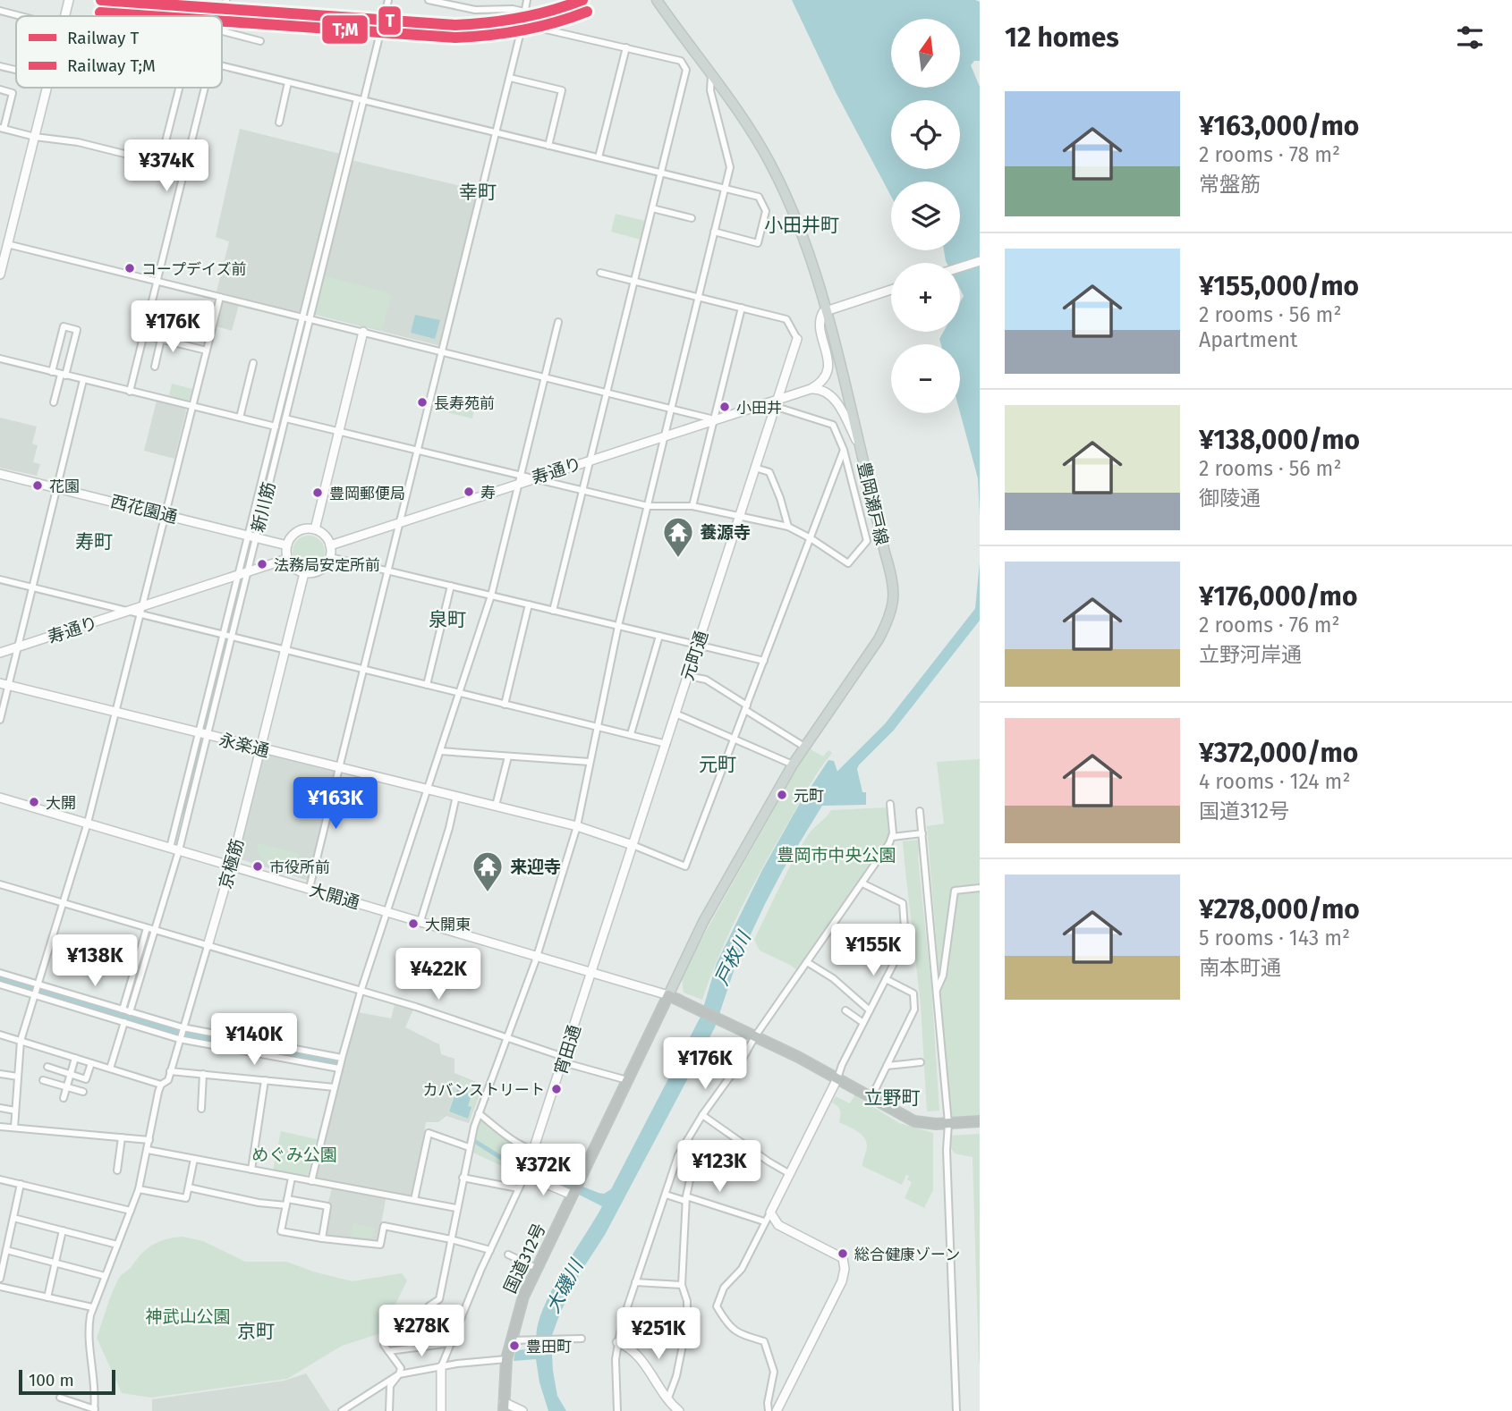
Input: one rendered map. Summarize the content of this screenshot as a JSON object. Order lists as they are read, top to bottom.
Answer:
{
  "streets": {
    "highway": ["国道312号"],
    "main road": ["豊岡瀬戸線"],
    "street": [
      "寿通り",
      "新川筋",
      "西花園通",
      "元町通",
      "永楽通",
      "京極筋",
      "大開通",
      "宵田通"
    ]
  },
  "crossings": [
    ["寿通り", "新川筋"],
    ["寿通り", "西花園通"],
    ["寿通り", "元町通"],
    ["寿通り", "京極筋"],
    ["豊岡瀬戸線", "大開通"],
    ["豊岡瀬戸線", "国道312号"],
    ["新川筋", "西花園通"],
    ["新川筋", "永楽通"],
    ["新川筋", "大開通"],
    ["西花園通", "京極筋"],
    ["元町通", "永楽通"],
    ["元町通", "大開通"],
    ["元町通", "宵田通"],
    ["永楽通", "京極筋"],
    ["京極筋", "大開通"],
    ["大開通", "宵田通"],
    ["大開通", "国道312号"]
  ],
  "districts": [
    "幸町",
    "小田井町",
    "寿町",
    "泉町",
    "元町",
    "立野町",
    "京町"
  ],
  "water": ["戸枚川", "大磯川"],
  "parks": ["豊岡市中央公園", "めぐみ公園", "神武山公園"],
  "places": {
    "other": [
      "コープデイズ前",
      "長寿苑前",
      "小田井",
      "花園",
      "寿",
      "豊岡郵便局",
      "法務局安定所前",
      "元町",
      "大開",
      "市役所前",
      "大開東",
      "カバンストリート",
      "総合健康ゾーン",
      "豊田町"
    ],
    "temple": ["養源寺", "来迎寺"]
  },
  "lines": ["rail line T", "rail line T;M"],
  "legend": ["Railway T", "Railway T;M"],
  "scale_bar": "100 m",
  "north": "top",
  "page": {
    "heading": "12 homes",
    "map_buttons": ["+", "−"],
    "list": [
      {
        "name": "¥163,000/mo",
        "note": "2 rooms · 78 m² · 常盤筋"
      },
      {
        "name": "¥155,000/mo",
        "note": "2 rooms · 56 m² · Apartment"
      },
      {
        "name": "¥138,000/mo",
        "note": "2 rooms · 56 m² · 御陵通"
      },
      {
        "name": "¥176,000/mo",
        "note": "2 rooms · 76 m² · 立野河岸通"
      },
      {
        "name": "¥372,000/mo",
        "note": "4 rooms · 124 m² · 国道312号"
      },
      {
        "name": "¥278,000/mo",
        "note": "5 rooms · 143 m² · 南本町通"
      }
    ],
    "price": [
      "¥374K",
      "¥176K",
      "¥163K",
      "¥155K",
      "¥138K",
      "¥422K",
      "¥140K",
      "¥176K",
      "¥123K",
      "¥372K",
      "¥278K",
      "¥251K"
    ],
    "scale": "100 m"
  }
}
